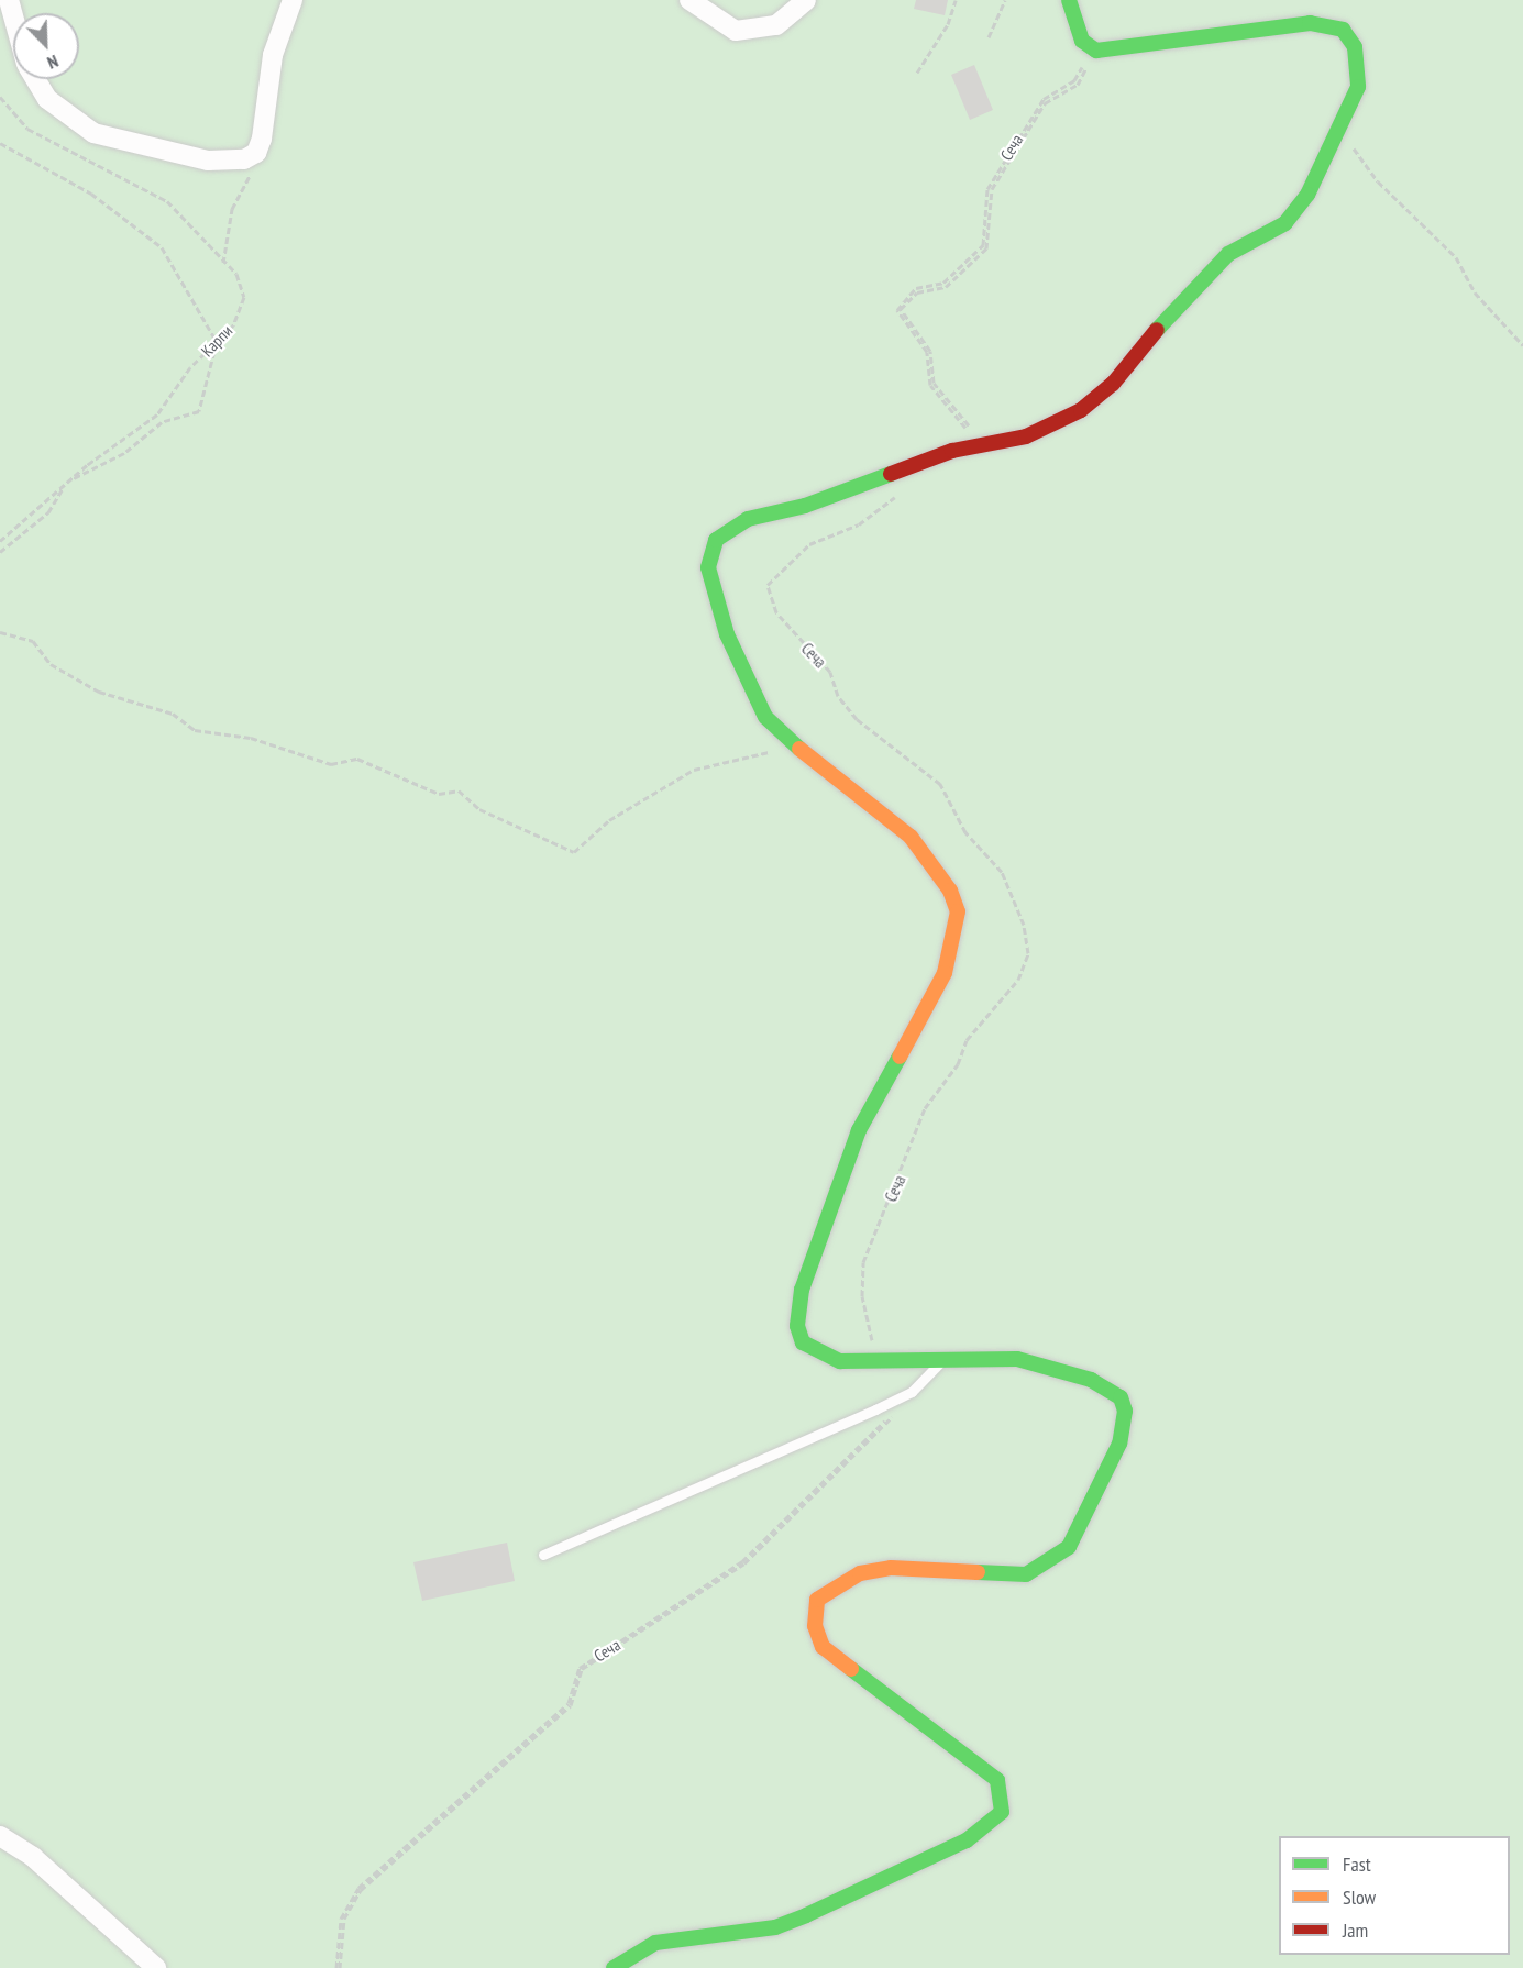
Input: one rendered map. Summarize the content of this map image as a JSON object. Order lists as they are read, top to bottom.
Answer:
{
  "streets": {
    "path": ["Сеча", "Карпи"]
  },
  "legend": ["Fast", "Slow", "Jam"],
  "north": "bottom right"
}
